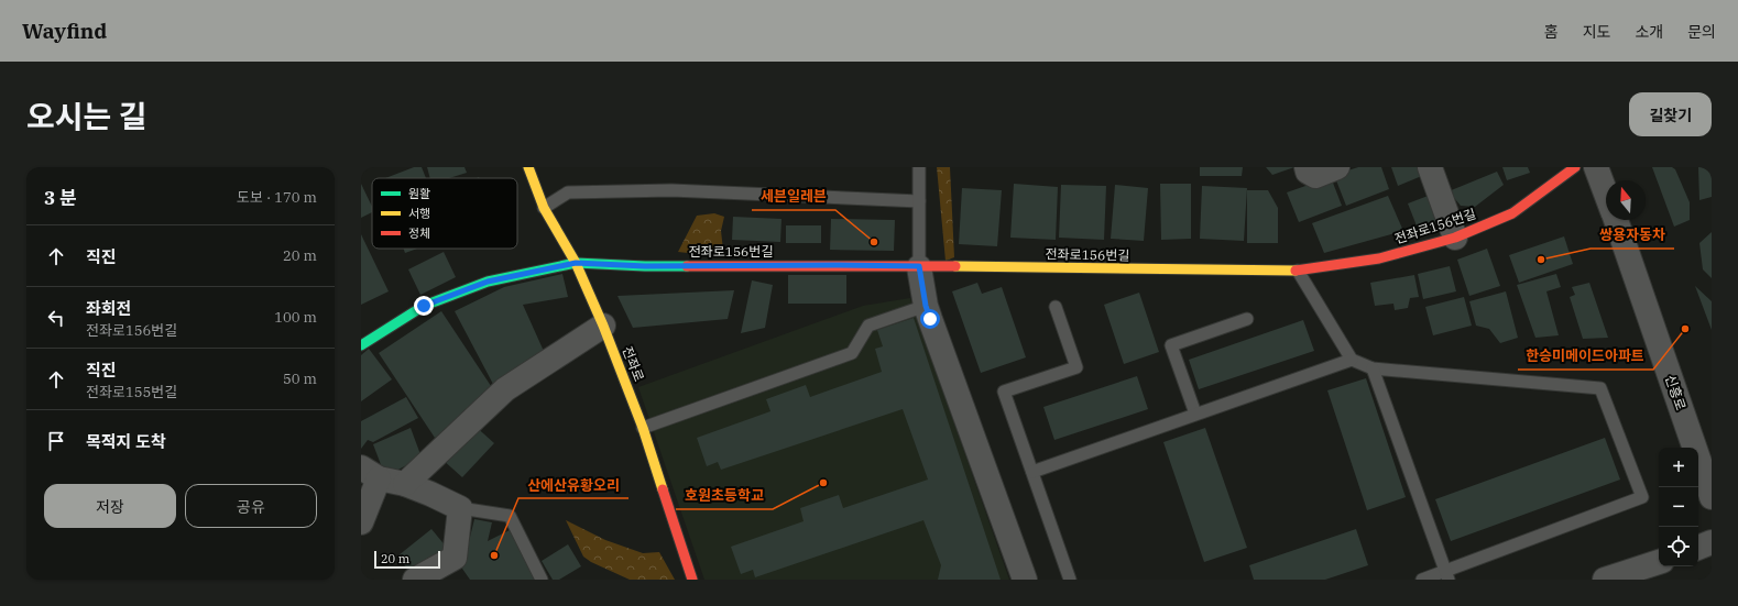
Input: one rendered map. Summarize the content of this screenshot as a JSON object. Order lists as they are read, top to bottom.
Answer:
{
  "streets": {
    "street": ["전좌로156번길", "전좌로", "신흥로"]
  },
  "crossings": [
    ["전좌로156번길", "전좌로"]
  ],
  "places": [
    "세븐일레븐",
    "쌍용자동차",
    "한승미메이드아파트",
    "호원초등학교",
    "산에산유황오리"
  ],
  "legend": ["원활", "서행", "정체"],
  "scale_bar": "20 m",
  "north": "top",
  "page": {
    "header": "Wayfind",
    "nav": [
      "홈",
      "지도",
      "소개",
      "문의"
    ],
    "title": "오시는 길",
    "buttons": [
      "길찾기",
      ["저장", "공유"]
    ],
    "heading": ["3 분", "도보 · 170 m"],
    "list": [
      ["직진", "20 m"],
      ["좌회전", "전좌로156번길", "100 m"],
      ["직진", "전좌로155번길", "50 m"],
      "목적지 도착"
    ],
    "map_buttons": ["+", "−"],
    "scale": "20 m"
  }
}
